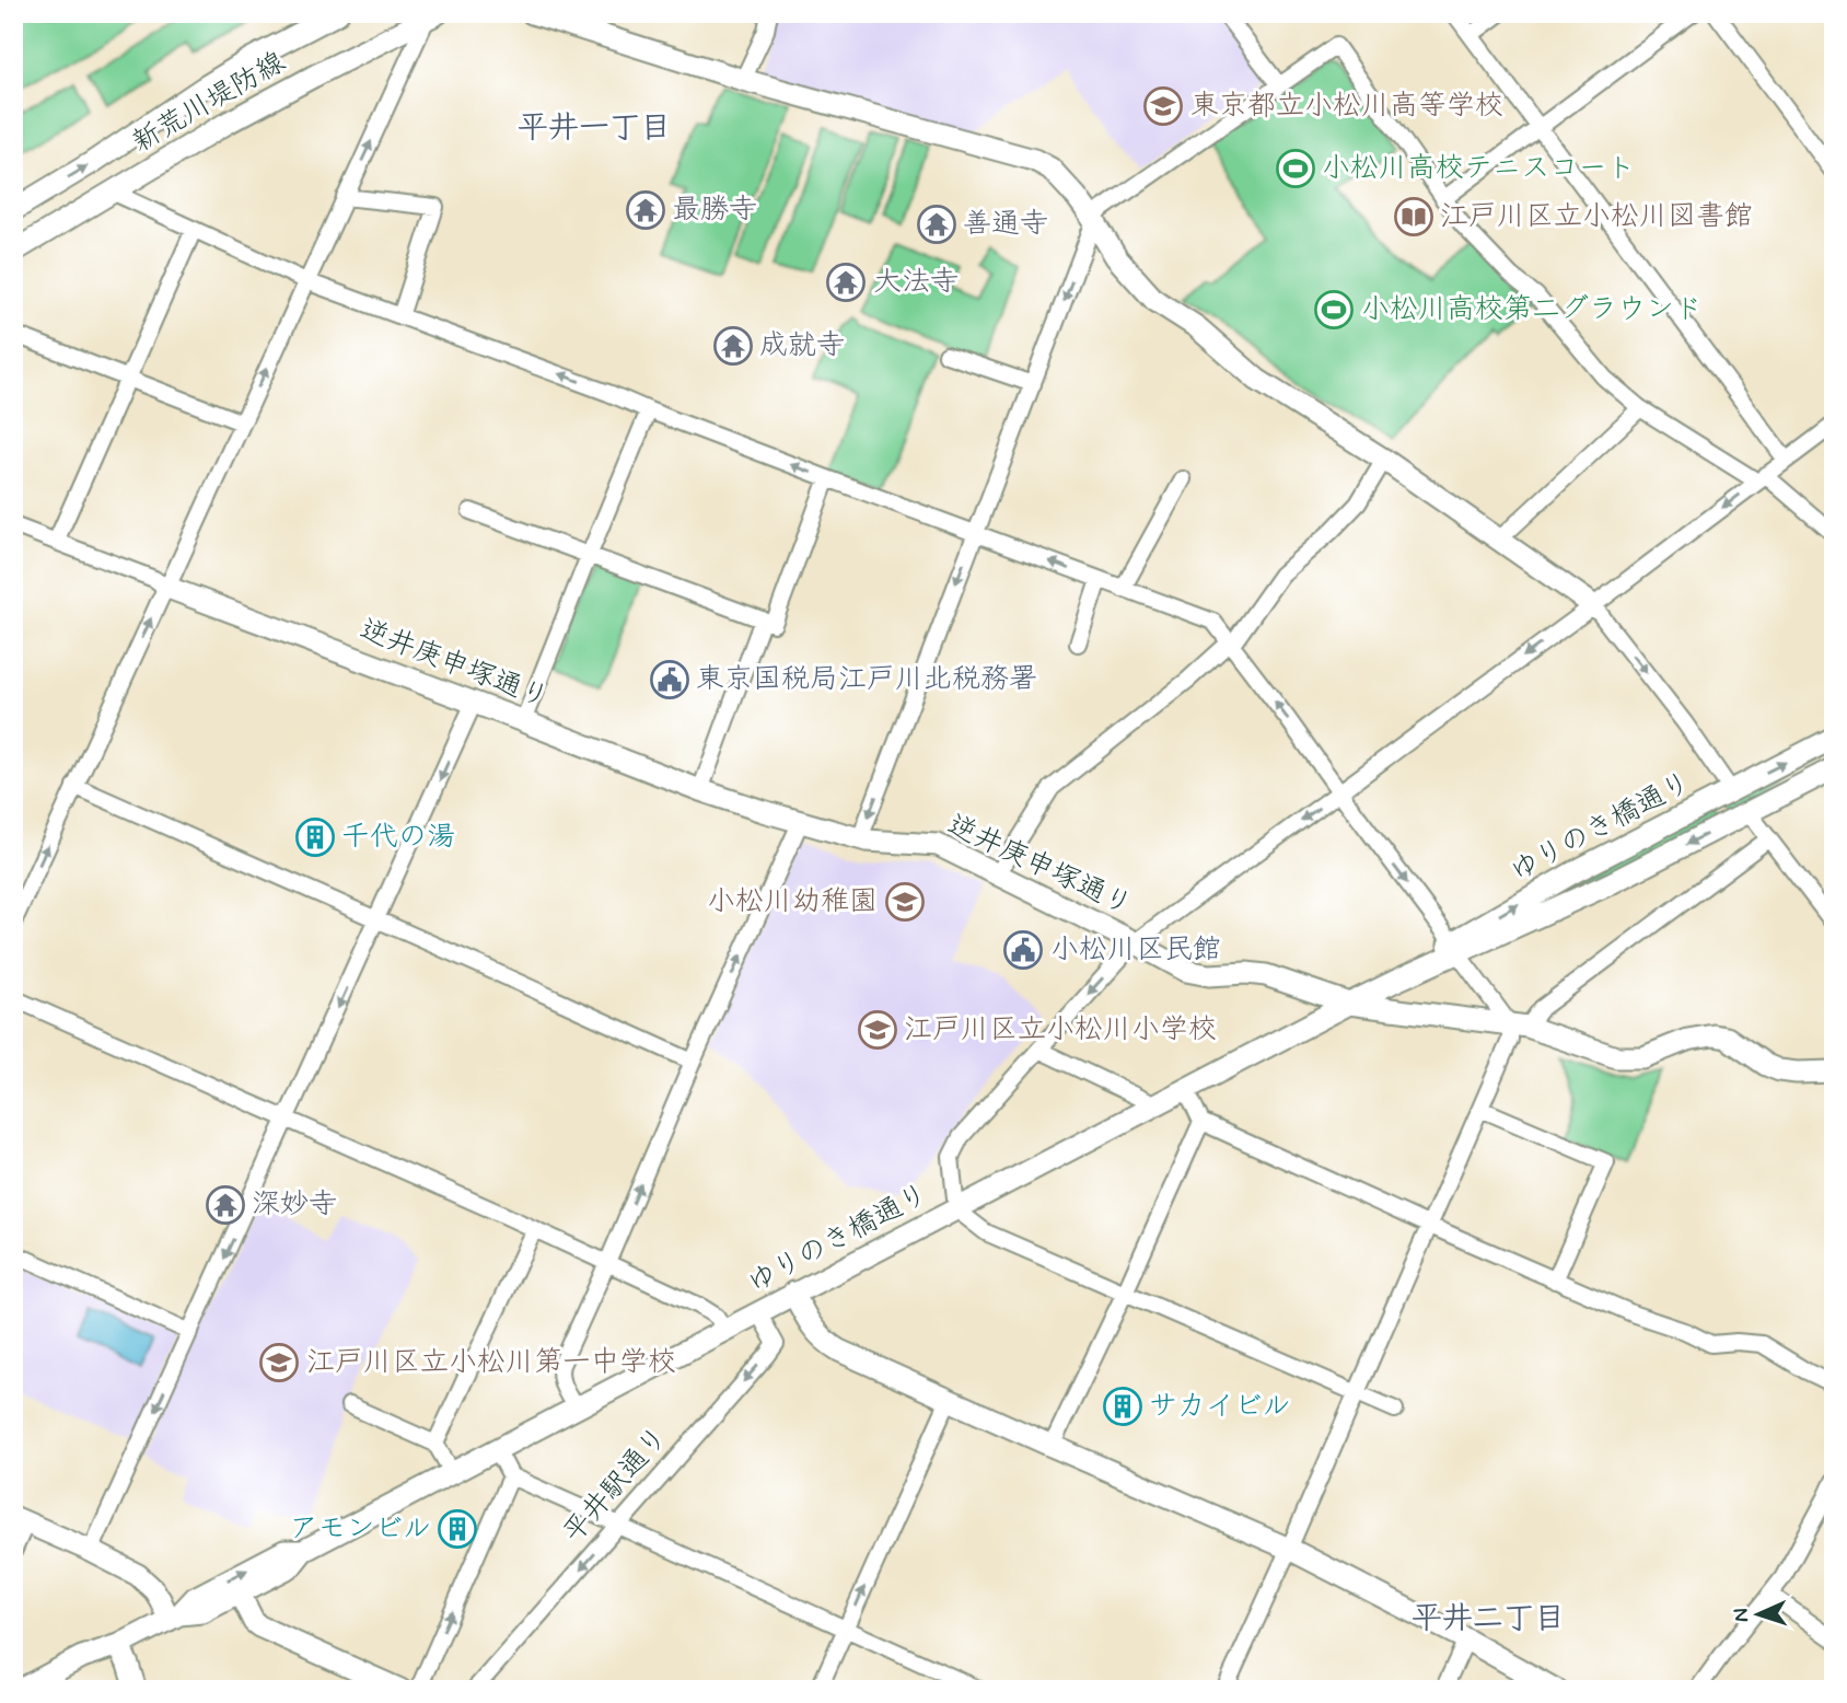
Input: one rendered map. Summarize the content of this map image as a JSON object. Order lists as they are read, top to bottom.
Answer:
{
  "streets": {
    "main road": ["新荒川堤防線", "逆井庚申塚通り", "ゆりのき橋通り"],
    "street": ["平井駅通り"]
  },
  "crossings": [
    ["逆井庚申塚通り", "ゆりのき橋通り"],
    ["ゆりのき橋通り", "平井駅通り"]
  ],
  "districts": ["平井一丁目", "平井二丁目"],
  "places": {
    "school or university": [
      "東京都立小松川高等学校",
      "小松川幼稚園",
      "江戸川区立小松川小学校",
      "江戸川区立小松川第一中学校"
    ],
    "sports": ["小松川高校テニスコート", "小松川高校第二グラウンド"],
    "temple": [
      "最勝寺",
      "善通寺",
      "大法寺",
      "成就寺",
      "深妙寺"
    ],
    "library": ["江戸川区立小松川図書館"],
    "public building": ["東京国税局江戸川北税務署", "小松川区民館"],
    "building": ["千代の湯", "サカイビル", "アモンビル"]
  },
  "north": "left"
}
